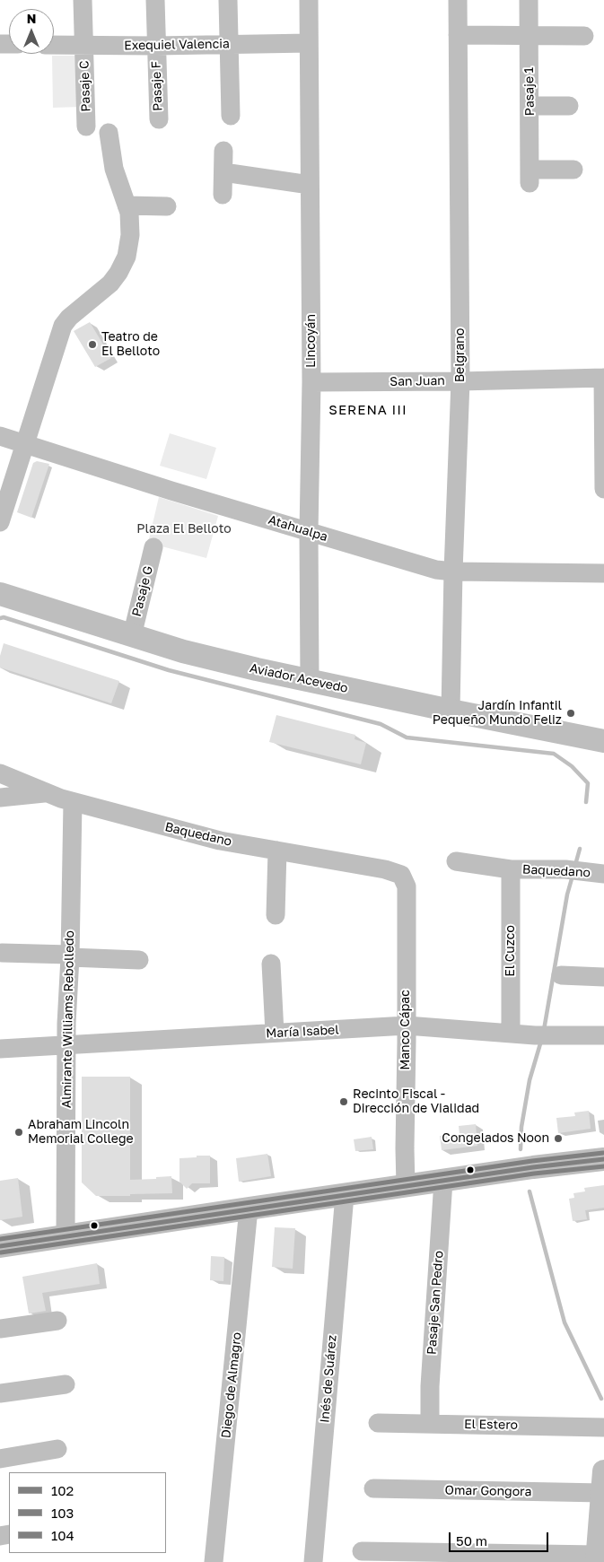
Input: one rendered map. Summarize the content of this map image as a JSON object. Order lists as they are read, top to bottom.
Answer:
{
  "streets": {
    "main road": ["Aviador Acevedo"],
    "street": [
      "Exequiel Valencia",
      "Pasaje C",
      "Pasaje F",
      "Pasaje 1",
      "Lincoyán",
      "Belgrano",
      "San Juan",
      "Atahualpa",
      "Pasaje G",
      "Baquedano",
      "El Cuzco",
      "Almirante Williams Rebolledo",
      "Manco Cápac",
      "María Isabel",
      "Pasaje San Pedro",
      "Inés de Suárez",
      "Diego de Almagro",
      "El Estero",
      "Omar Gongora"
    ]
  },
  "crossings": [
    ["Exequiel Valencia", "Pasaje C"],
    ["Exequiel Valencia", "Pasaje F"],
    ["Exequiel Valencia", "Lincoyán"],
    ["Lincoyán", "San Juan"],
    ["Lincoyán", "Atahualpa"],
    ["Lincoyán", "Aviador Acevedo"],
    ["Belgrano", "San Juan"],
    ["Belgrano", "Atahualpa"],
    ["Belgrano", "Aviador Acevedo"],
    ["Pasaje G", "Aviador Acevedo"],
    ["Baquedano", "El Cuzco"],
    ["Baquedano", "Almirante Williams Rebolledo"],
    ["Baquedano", "Manco Cápac"],
    ["El Cuzco", "María Isabel"],
    ["Almirante Williams Rebolledo", "María Isabel"],
    ["Manco Cápac", "María Isabel"],
    ["Pasaje San Pedro", "El Estero"]
  ],
  "districts": ["SERENA III"],
  "parks": ["Plaza El Belloto"],
  "places": [
    "Teatro de El Belloto",
    "Jardín Infantil Pequeño Mundo Feliz",
    "Recinto Fiscal - Dirección de Vialidad",
    "Abraham Lincoln Memorial College",
    "Congelados Noon"
  ],
  "lines": ["transit line 104", "transit line 102", "transit line 103"],
  "legend": ["102", "103", "104"],
  "scale_bar": "50 m",
  "north": "top"
}
